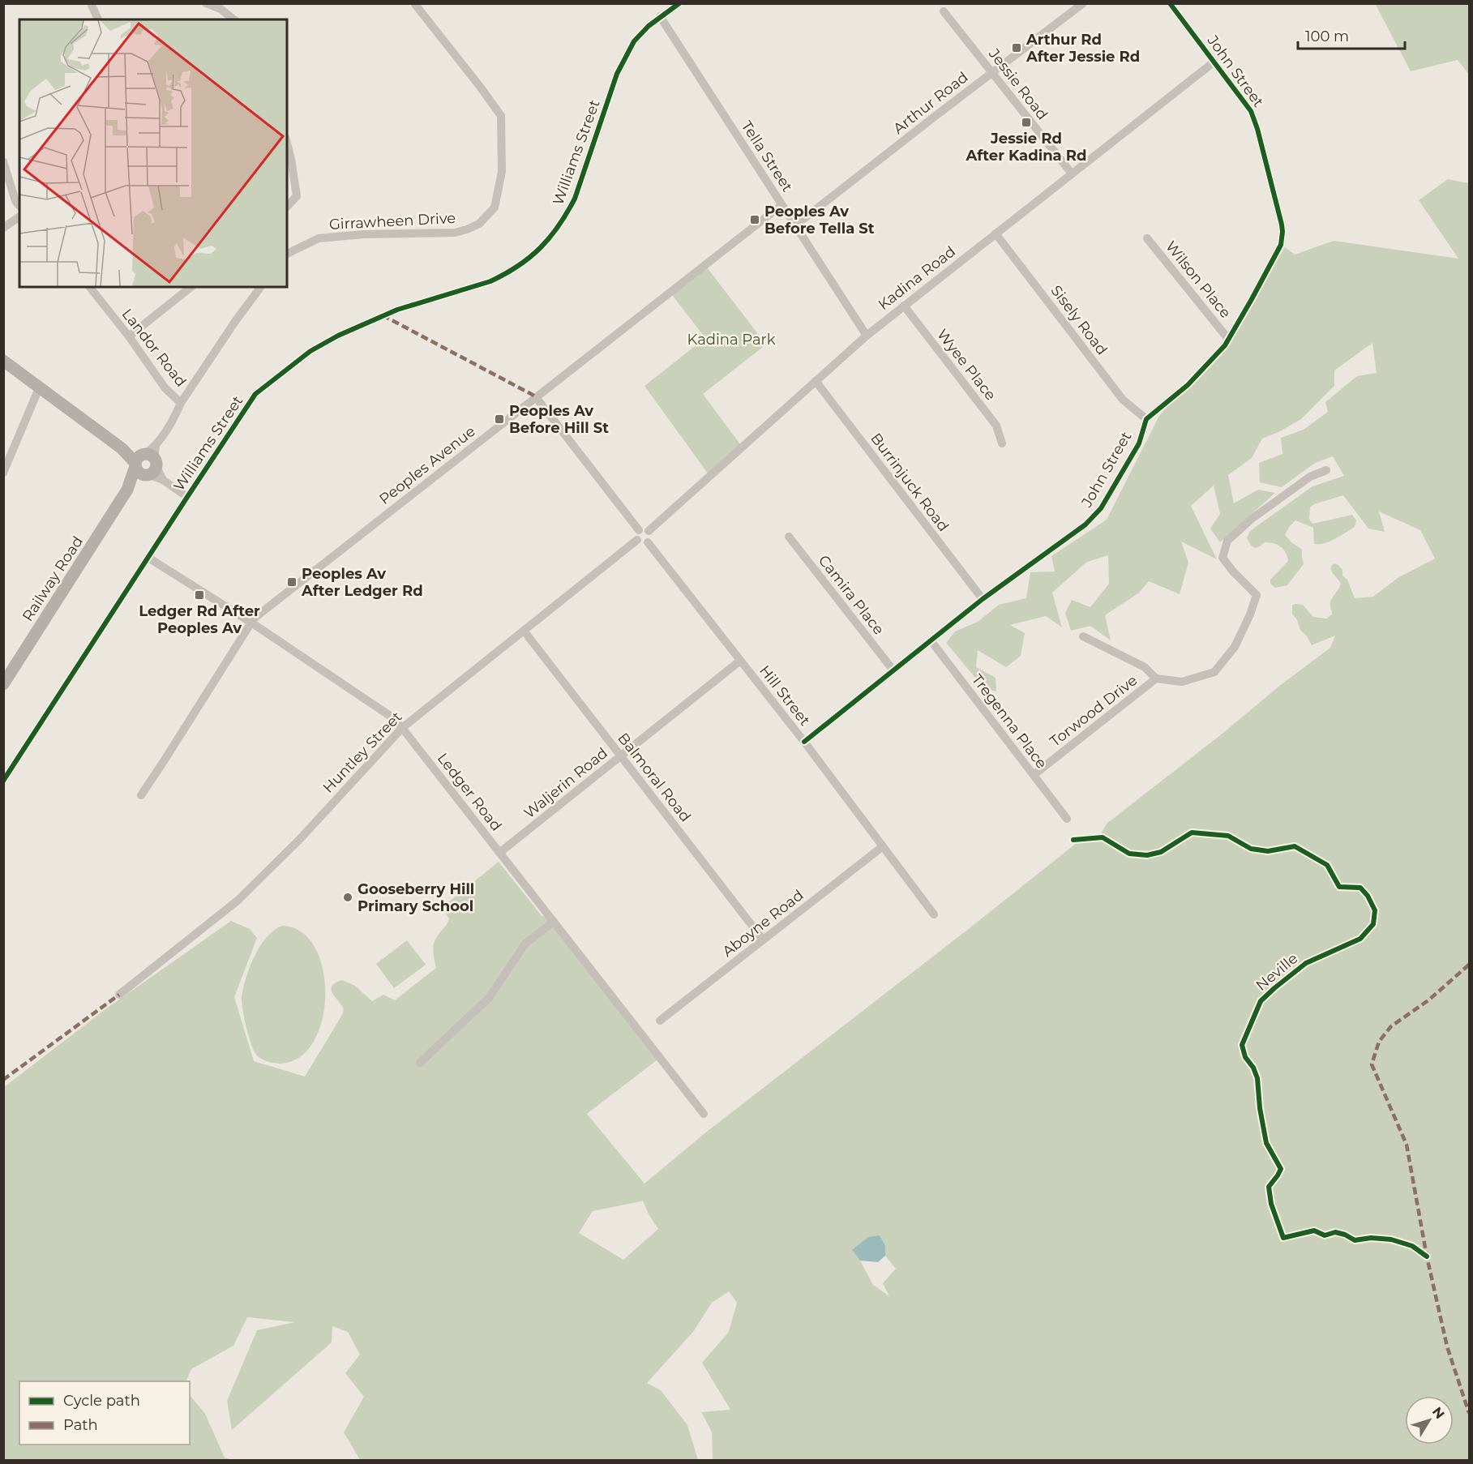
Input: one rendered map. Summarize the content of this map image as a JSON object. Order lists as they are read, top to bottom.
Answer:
{
  "streets": {
    "street": [
      "John Street",
      "Jessie Road",
      "Arthur Road",
      "Williams Street",
      "Tella Street",
      "Girrawheen Drive",
      "Kadina Road",
      "Wilson Place",
      "Sisely Road",
      "Landor Road",
      "Wyee Place",
      "Peoples Avenue",
      "Burrinjuck Road",
      "Railway Road",
      "Camira Place",
      "Hill Street",
      "Torwood Drive",
      "Tregenna Place",
      "Huntley Street",
      "Balmoral Road",
      "Waljerin Road",
      "Ledger Road",
      "Aboyne Road"
    ],
    "cycle path": ["Neville"]
  },
  "crossings": [
    ["John Street", "Kadina Road"],
    ["John Street", "Wilson Place"],
    ["John Street", "Sisely Road"],
    ["John Street", "Burrinjuck Road"],
    ["John Street", "Camira Place"],
    ["John Street", "Hill Street"],
    ["John Street", "Tregenna Place"],
    ["Jessie Road", "Arthur Road"],
    ["Jessie Road", "Kadina Road"],
    ["Arthur Road", "Tella Street"],
    ["Williams Street", "Tella Street"],
    ["Williams Street", "Ledger Road"],
    ["Tella Street", "Kadina Road"],
    ["Tella Street", "Peoples Avenue"],
    ["Kadina Road", "Sisely Road"],
    ["Kadina Road", "Wyee Place"],
    ["Kadina Road", "Burrinjuck Road"],
    ["Kadina Road", "Hill Street"],
    ["Kadina Road", "Huntley Street"],
    ["Peoples Avenue", "Ledger Road"],
    ["Hill Street", "Huntley Street"],
    ["Hill Street", "Waljerin Road"],
    ["Hill Street", "Aboyne Road"],
    ["Torwood Drive", "Tregenna Place"],
    ["Huntley Street", "Balmoral Road"],
    ["Huntley Street", "Ledger Road"],
    ["Balmoral Road", "Waljerin Road"],
    ["Balmoral Road", "Aboyne Road"],
    ["Waljerin Road", "Ledger Road"]
  ],
  "parks": ["Kadina Park"],
  "places": {
    "transit": [
      "Arthur Rd After Jessie Rd",
      "Jessie Rd After Kadina Rd",
      "Peoples Av Before Tella St",
      "Peoples Av Before Hill St",
      "Peoples Av After Ledger Rd",
      "Ledger Rd After Peoples Av"
    ],
    "other": ["Gooseberry Hill Primary School"]
  },
  "legend": ["Cycle path", "Path"],
  "scale_bar": "100 m",
  "north": "top right"
}
